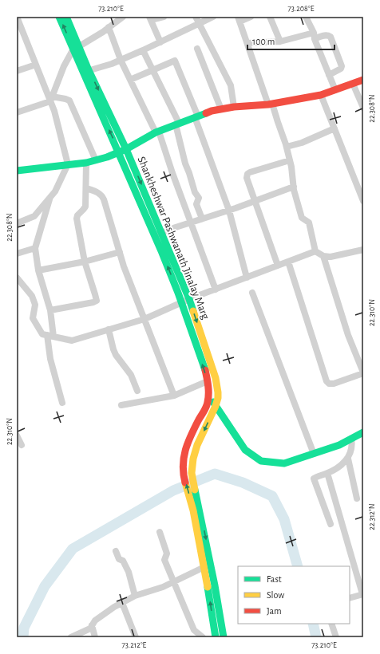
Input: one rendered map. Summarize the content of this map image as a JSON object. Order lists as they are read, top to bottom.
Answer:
{
  "streets": {
    "main road": ["Shankheshwar Pashwanath Jinalay Marg"]
  },
  "legend": ["Fast", "Slow", "Jam"],
  "scale_bar": "100 m",
  "coordinates": [
    "73.210°E",
    "73.208°E",
    "22.308°N",
    "22.310°N",
    "22.312°N",
    "73.212°E"
  ]
}
